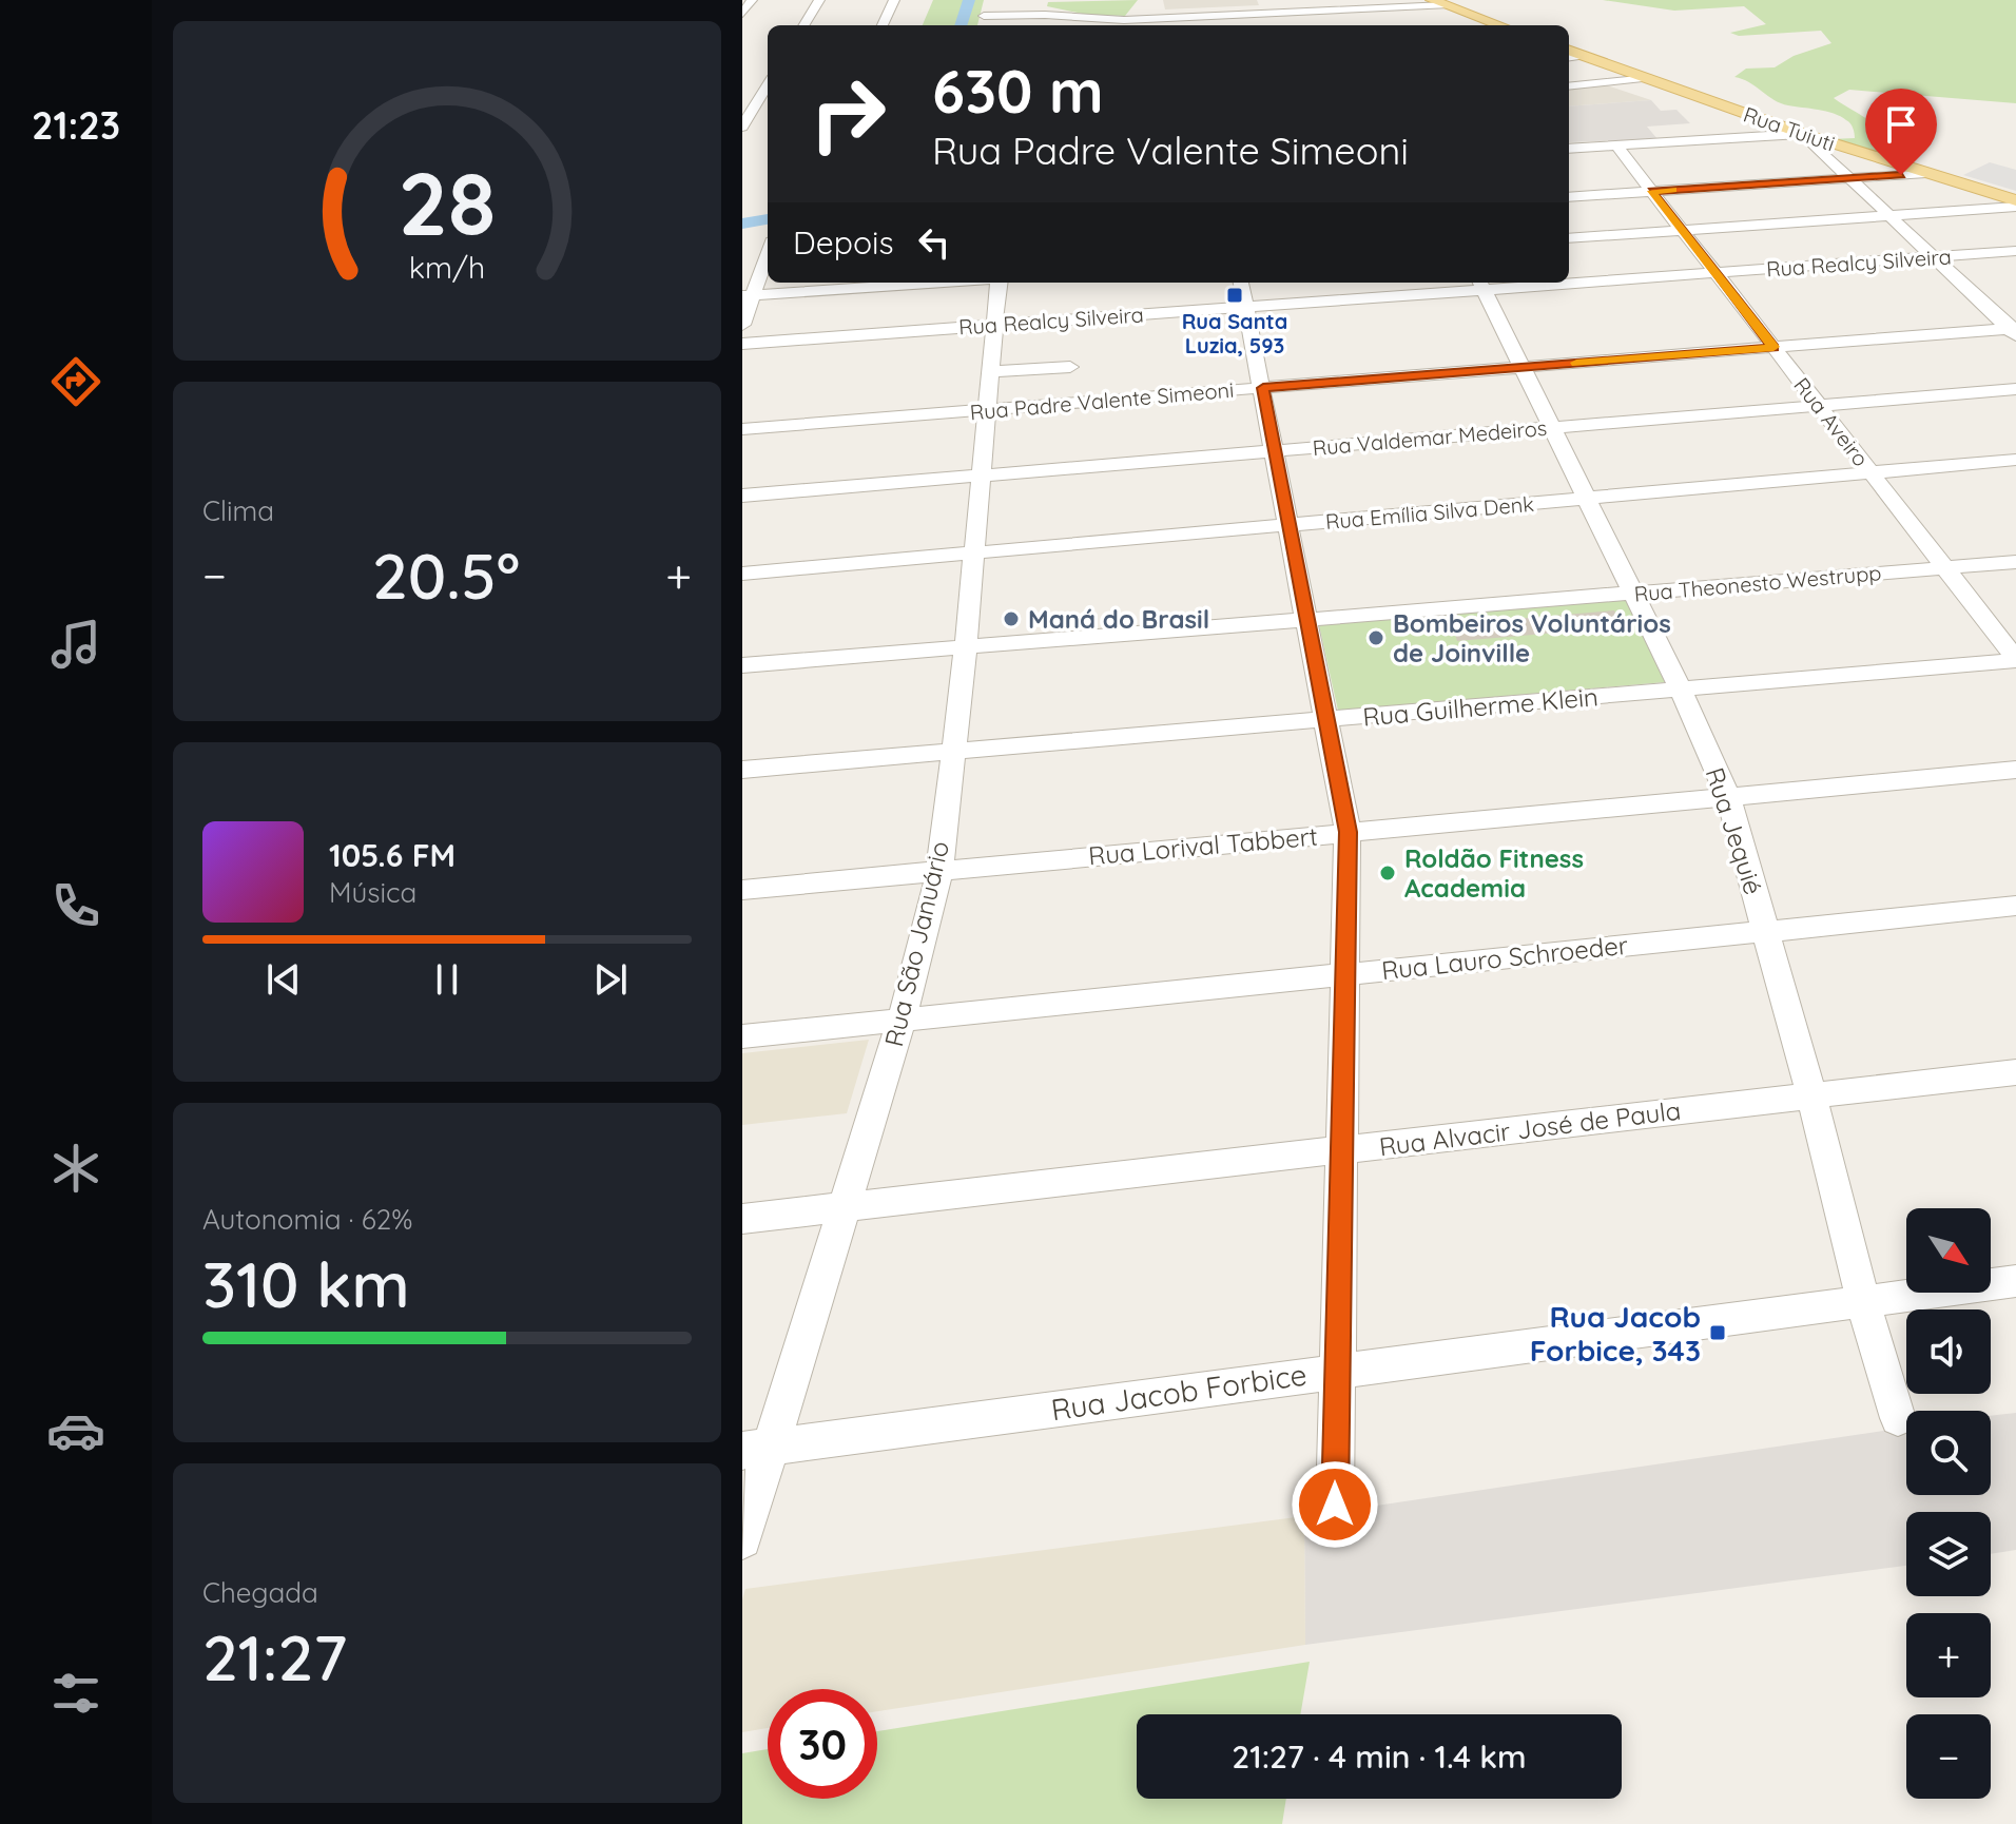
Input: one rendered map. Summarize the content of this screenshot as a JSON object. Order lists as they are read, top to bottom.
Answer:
{
  "streets": {
    "main road": ["Rua Tuiuti"],
    "street": [
      "Rua Realcy Silveira",
      "Rua Padre Valente Simeoni",
      "Rua Aveiro",
      "Rua Valdemar Medeiros",
      "Rua Emília Silva Denk",
      "Rua Theonesto Westrupp",
      "Rua Guilherme Klein",
      "Rua Jequié",
      "Rua Lorival Tabbert",
      "Rua São Januário",
      "Rua Lauro Schroeder",
      "Rua Alvacir José de Paula",
      "Rua Jacob Forbice"
    ]
  },
  "crossings": [
    ["Rua Realcy Silveira", "Rua Aveiro"],
    ["Rua Realcy Silveira", "Rua Jequié"],
    ["Rua Realcy Silveira", "Rua São Januário"],
    ["Rua Padre Valente Simeoni", "Rua Aveiro"],
    ["Rua Padre Valente Simeoni", "Rua Jequié"],
    ["Rua Padre Valente Simeoni", "Rua São Januário"],
    ["Rua Aveiro", "Rua Valdemar Medeiros"],
    ["Rua Aveiro", "Rua Emília Silva Denk"],
    ["Rua Aveiro", "Rua Theonesto Westrupp"],
    ["Rua Aveiro", "Rua Guilherme Klein"],
    ["Rua Valdemar Medeiros", "Rua Jequié"],
    ["Rua Valdemar Medeiros", "Rua São Januário"],
    ["Rua Emília Silva Denk", "Rua Jequié"],
    ["Rua Emília Silva Denk", "Rua São Januário"],
    ["Rua Theonesto Westrupp", "Rua Jequié"],
    ["Rua Theonesto Westrupp", "Rua São Januário"],
    ["Rua Guilherme Klein", "Rua Jequié"],
    ["Rua Guilherme Klein", "Rua São Januário"],
    ["Rua Jequié", "Rua Lorival Tabbert"],
    ["Rua Jequié", "Rua Lauro Schroeder"],
    ["Rua Jequié", "Rua Alvacir José de Paula"],
    ["Rua Jequié", "Rua Jacob Forbice"],
    ["Rua Lorival Tabbert", "Rua São Januário"],
    ["Rua São Januário", "Rua Lauro Schroeder"],
    ["Rua São Januário", "Rua Alvacir José de Paula"],
    ["Rua São Januário", "Rua Jacob Forbice"]
  ],
  "places": {
    "transit": ["Rua Santa Luzia, 593", "Rua Jacob Forbice, 343"],
    "other": ["Maná do Brasil", "Bombeiros Voluntários de Joinville", "Roldão Fitness Academia"]
  },
  "north": "bottom right",
  "page": {
    "tabs": "21:23",
    "turn": ["630 m", "Rua Padre Valente Simeoni"],
    "then": "Depois",
    "tile": [
      "Clima",
      ["Autonomia · 62%", "310 km"],
      ["Chegada", "21:27"]
    ],
    "heat": ["−", "20.5°", "+"],
    "song": ["105.6 FM", "Música"],
    "map_buttons": ["+", "−"],
    "limit": "30",
    "trip": "21:27 · 4 min · 1.4 km",
    "gauge": ["28", "km/h"]
  }
}
